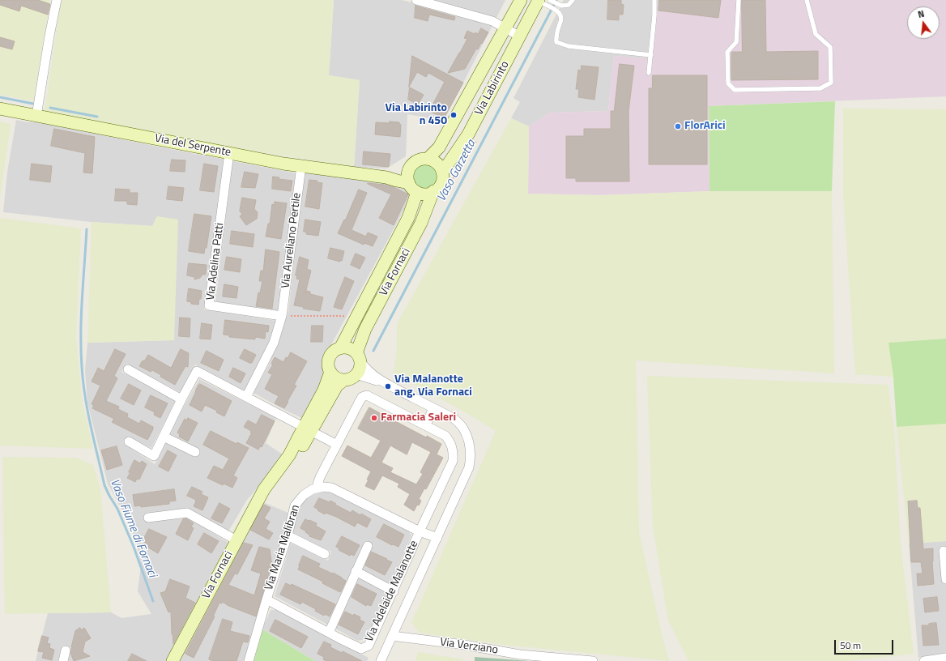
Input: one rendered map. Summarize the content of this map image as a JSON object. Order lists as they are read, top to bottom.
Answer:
{
  "streets": {
    "street": [
      "Via Labirinto",
      "Via del Serpente",
      "Via Aureliano Pertile",
      "Via Adelina Patti",
      "Via Fornaci",
      "Via Maria Malibran",
      "Via Adelaide Malanotte",
      "Via Verziano"
    ]
  },
  "crossings": [
    ["Via Labirinto", "Via del Serpente"],
    ["Via Labirinto", "Via Fornaci"],
    ["Via del Serpente", "Via Aureliano Pertile"],
    ["Via del Serpente", "Via Adelina Patti"],
    ["Via del Serpente", "Via Fornaci"],
    ["Via Aureliano Pertile", "Via Adelina Patti"],
    ["Via Fornaci", "Via Adelaide Malanotte"],
    ["Via Maria Malibran", "Via Adelaide Malanotte"],
    ["Via Adelaide Malanotte", "Via Verziano"]
  ],
  "water": ["Vaso Garzetta", "Vaso Fiume di Fornaci"],
  "places": [
    "Via Labirinto n 450",
    "FlorArici",
    "Via Malanotte ang. Via Fornaci",
    "Farmacia Saleri"
  ],
  "scale_bar": "50 m",
  "north": "top"
}
